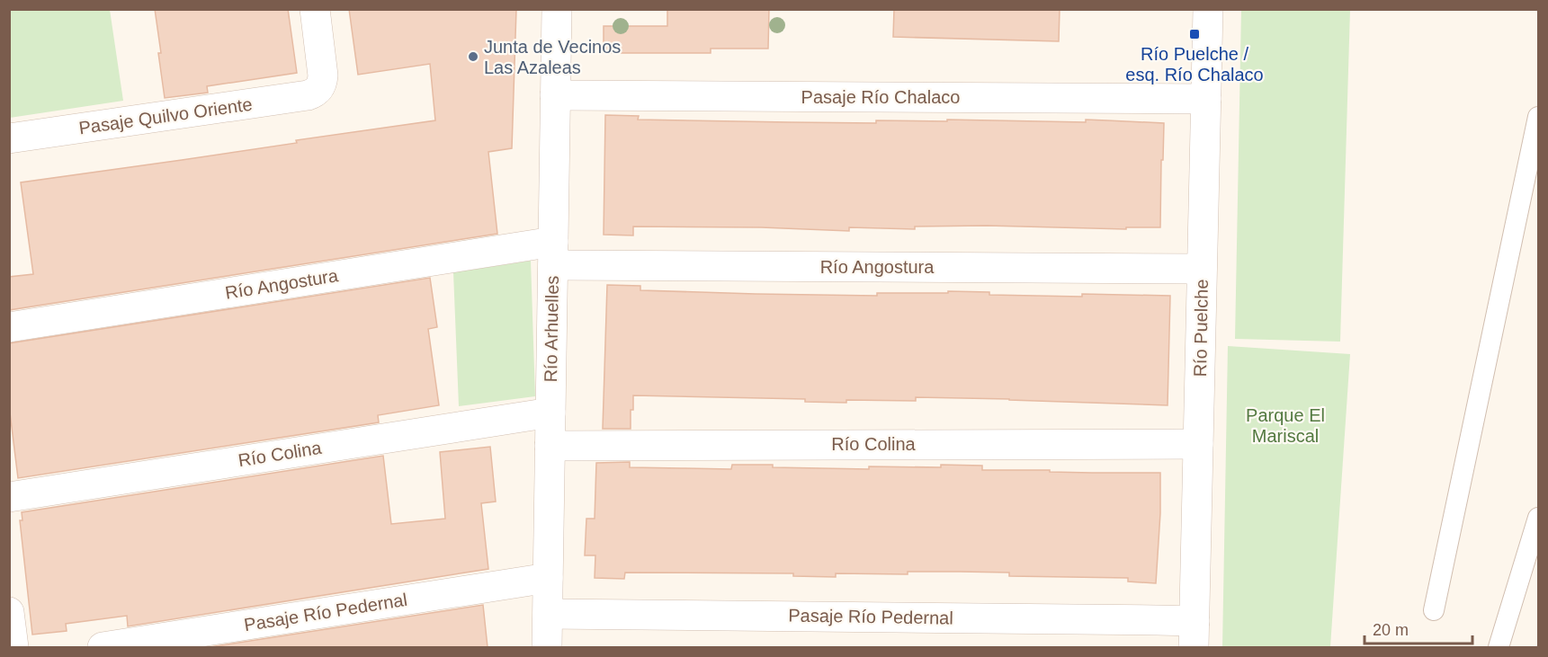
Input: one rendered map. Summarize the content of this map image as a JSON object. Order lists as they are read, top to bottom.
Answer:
{
  "streets": {
    "street": [
      "Pasaje Río Chalaco",
      "Pasaje Quilvo Oriente",
      "Río Angostura",
      "Río Puelche",
      "Río Arhuelles",
      "Río Colina",
      "Pasaje Río Pedernal"
    ]
  },
  "crossings": [
    ["Pasaje Río Chalaco", "Río Puelche"],
    ["Pasaje Río Chalaco", "Río Arhuelles"],
    ["Río Angostura", "Río Puelche"],
    ["Río Angostura", "Río Arhuelles"],
    ["Río Puelche", "Río Colina"],
    ["Río Puelche", "Pasaje Río Pedernal"],
    ["Río Arhuelles", "Río Colina"],
    ["Río Arhuelles", "Pasaje Río Pedernal"]
  ],
  "parks": ["Parque El Mariscal"],
  "places": {
    "transit": ["Río Puelche / esq. Río Chalaco"],
    "other": ["Junta de Vecinos Las Azaleas"]
  },
  "scale_bar": "20 m"
}
